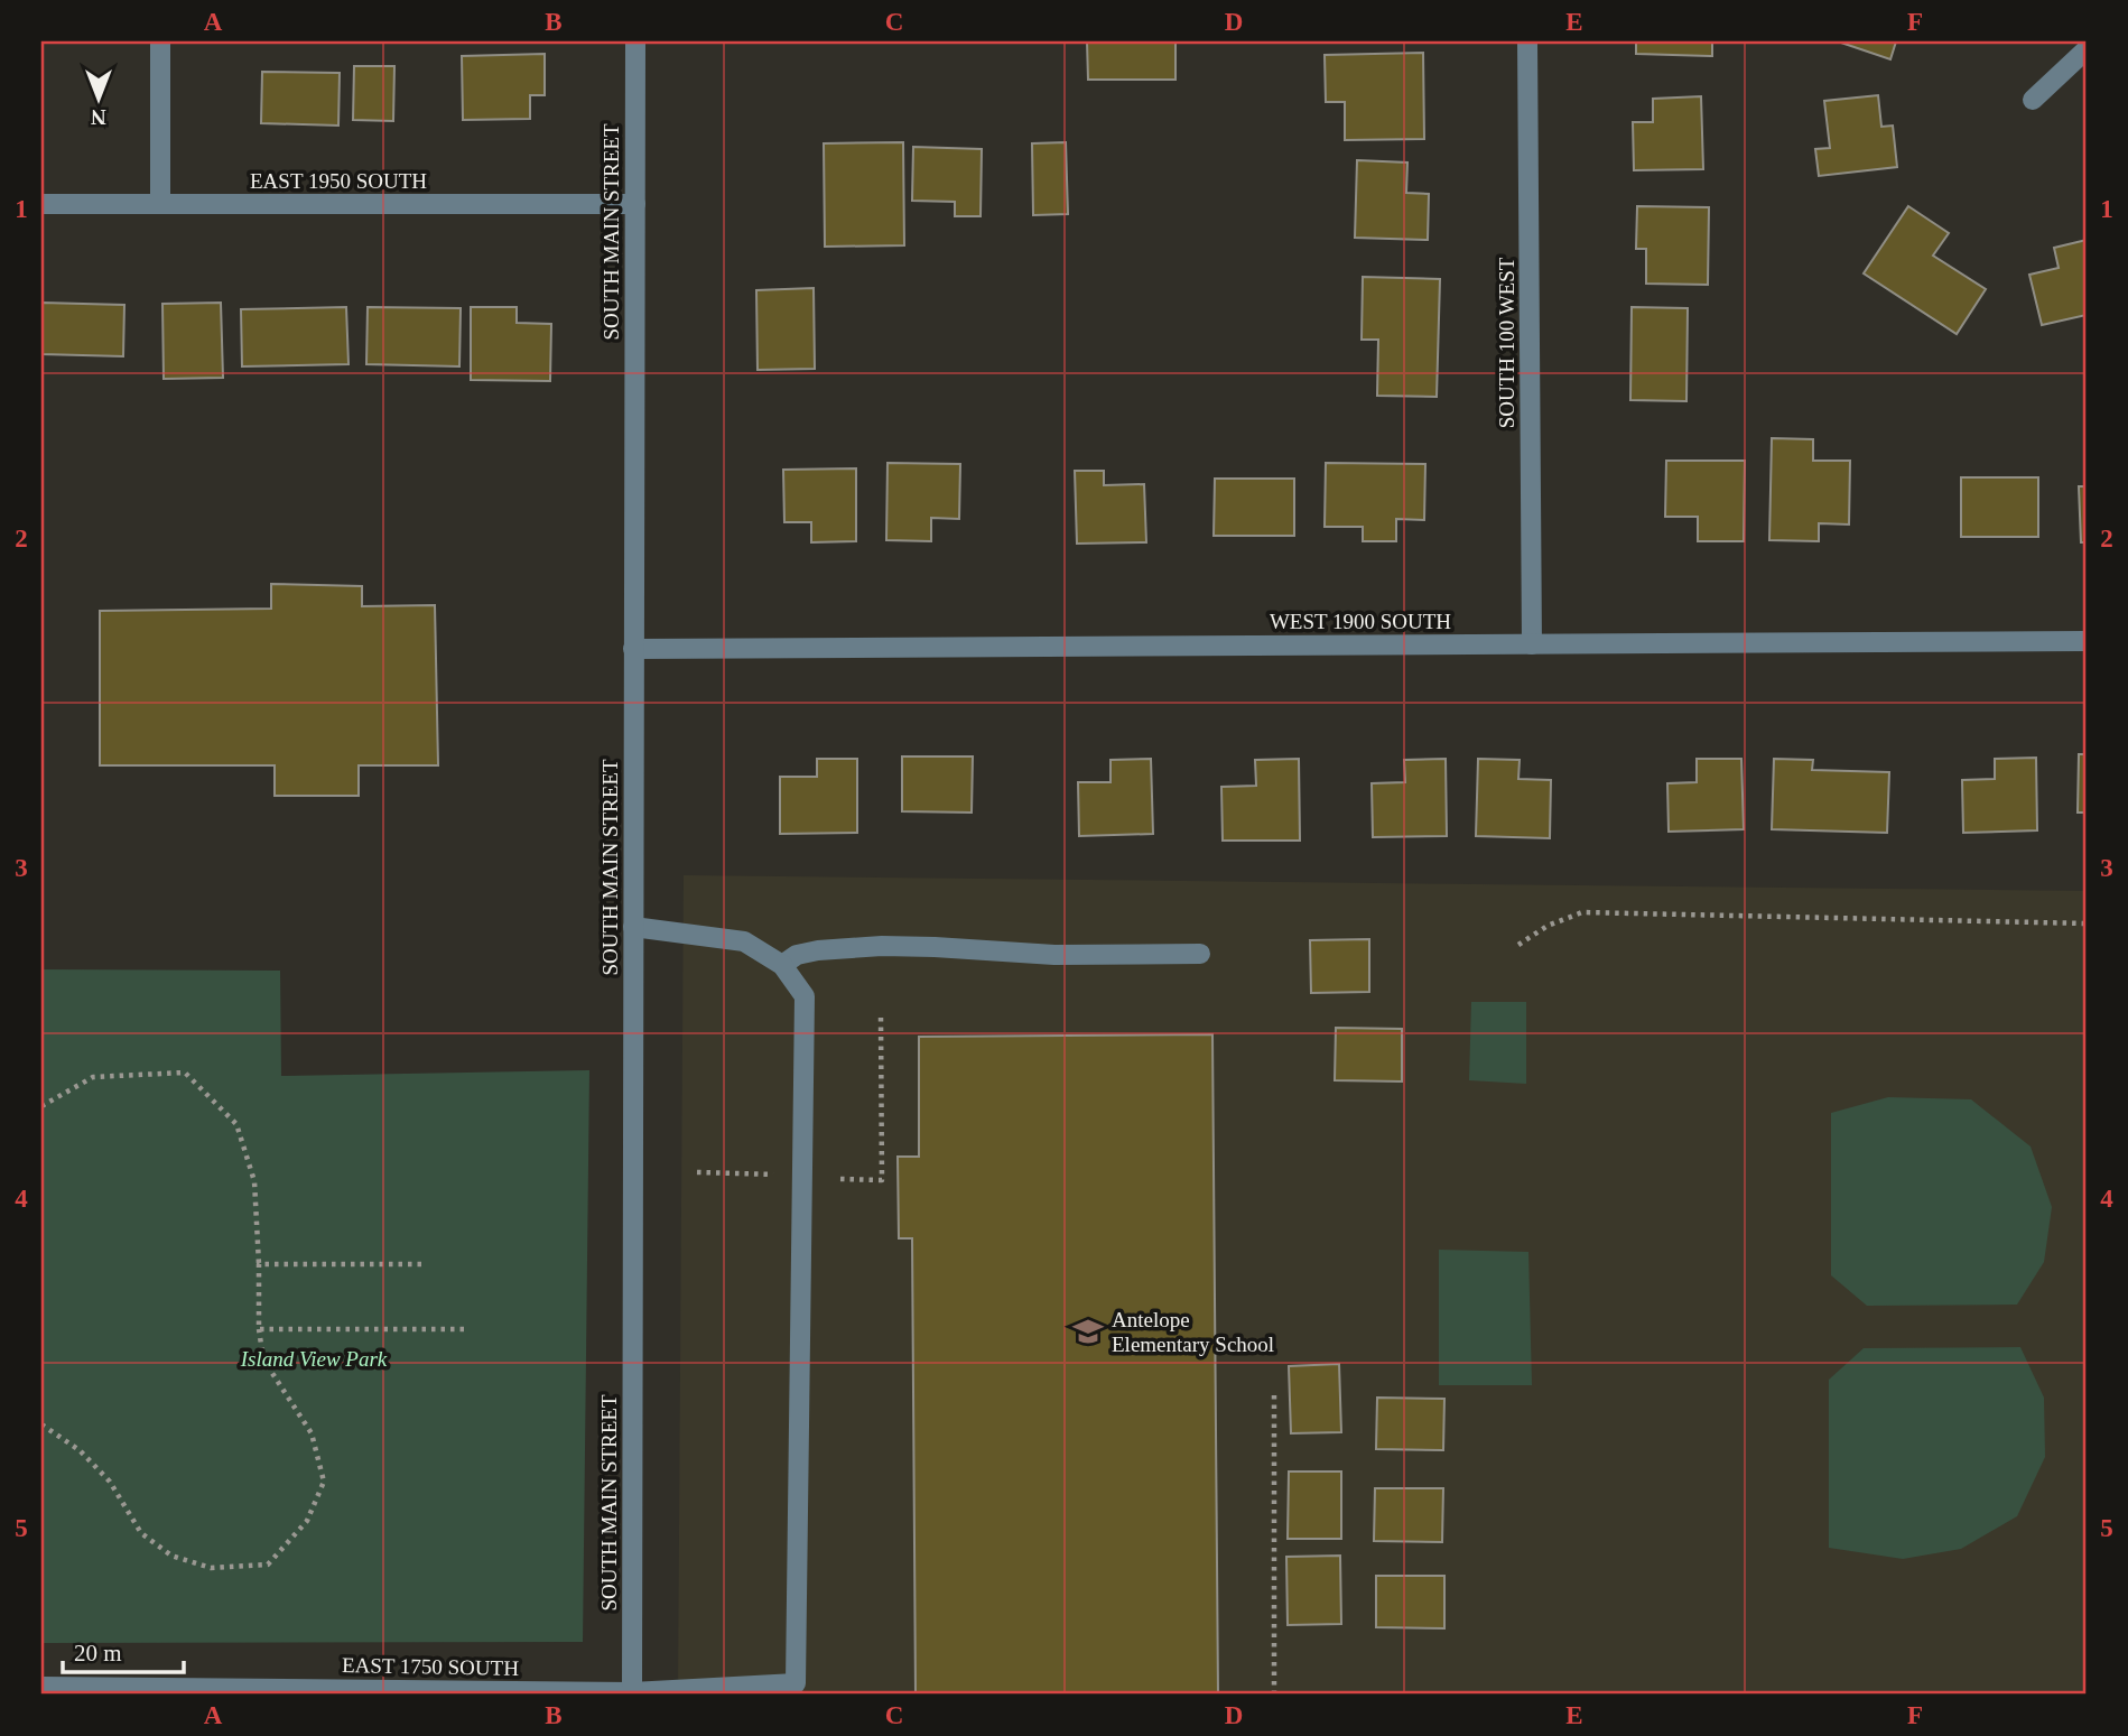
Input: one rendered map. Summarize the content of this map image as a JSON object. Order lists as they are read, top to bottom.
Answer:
{
  "streets": {
    "street": [
      "EAST 1950 SOUTH",
      "SOUTH MAIN STREET",
      "SOUTH 100 WEST",
      "WEST 1900 SOUTH",
      "EAST 1750 SOUTH"
    ]
  },
  "crossings": [
    ["EAST 1950 SOUTH", "SOUTH MAIN STREET"],
    ["SOUTH MAIN STREET", "WEST 1900 SOUTH"],
    ["SOUTH MAIN STREET", "EAST 1750 SOUTH"],
    ["SOUTH 100 WEST", "WEST 1900 SOUTH"]
  ],
  "parks": ["Island View Park"],
  "places": {
    "school or university": ["Antelope Elementary School"]
  },
  "scale_bar": "20 m",
  "north": "bottom",
  "grid": {
    "columns": [
      "A",
      "B",
      "C",
      "D",
      "E",
      "F"
    ],
    "rows": [
      "1",
      "2",
      "3",
      "4",
      "5"
    ]
  }
}
